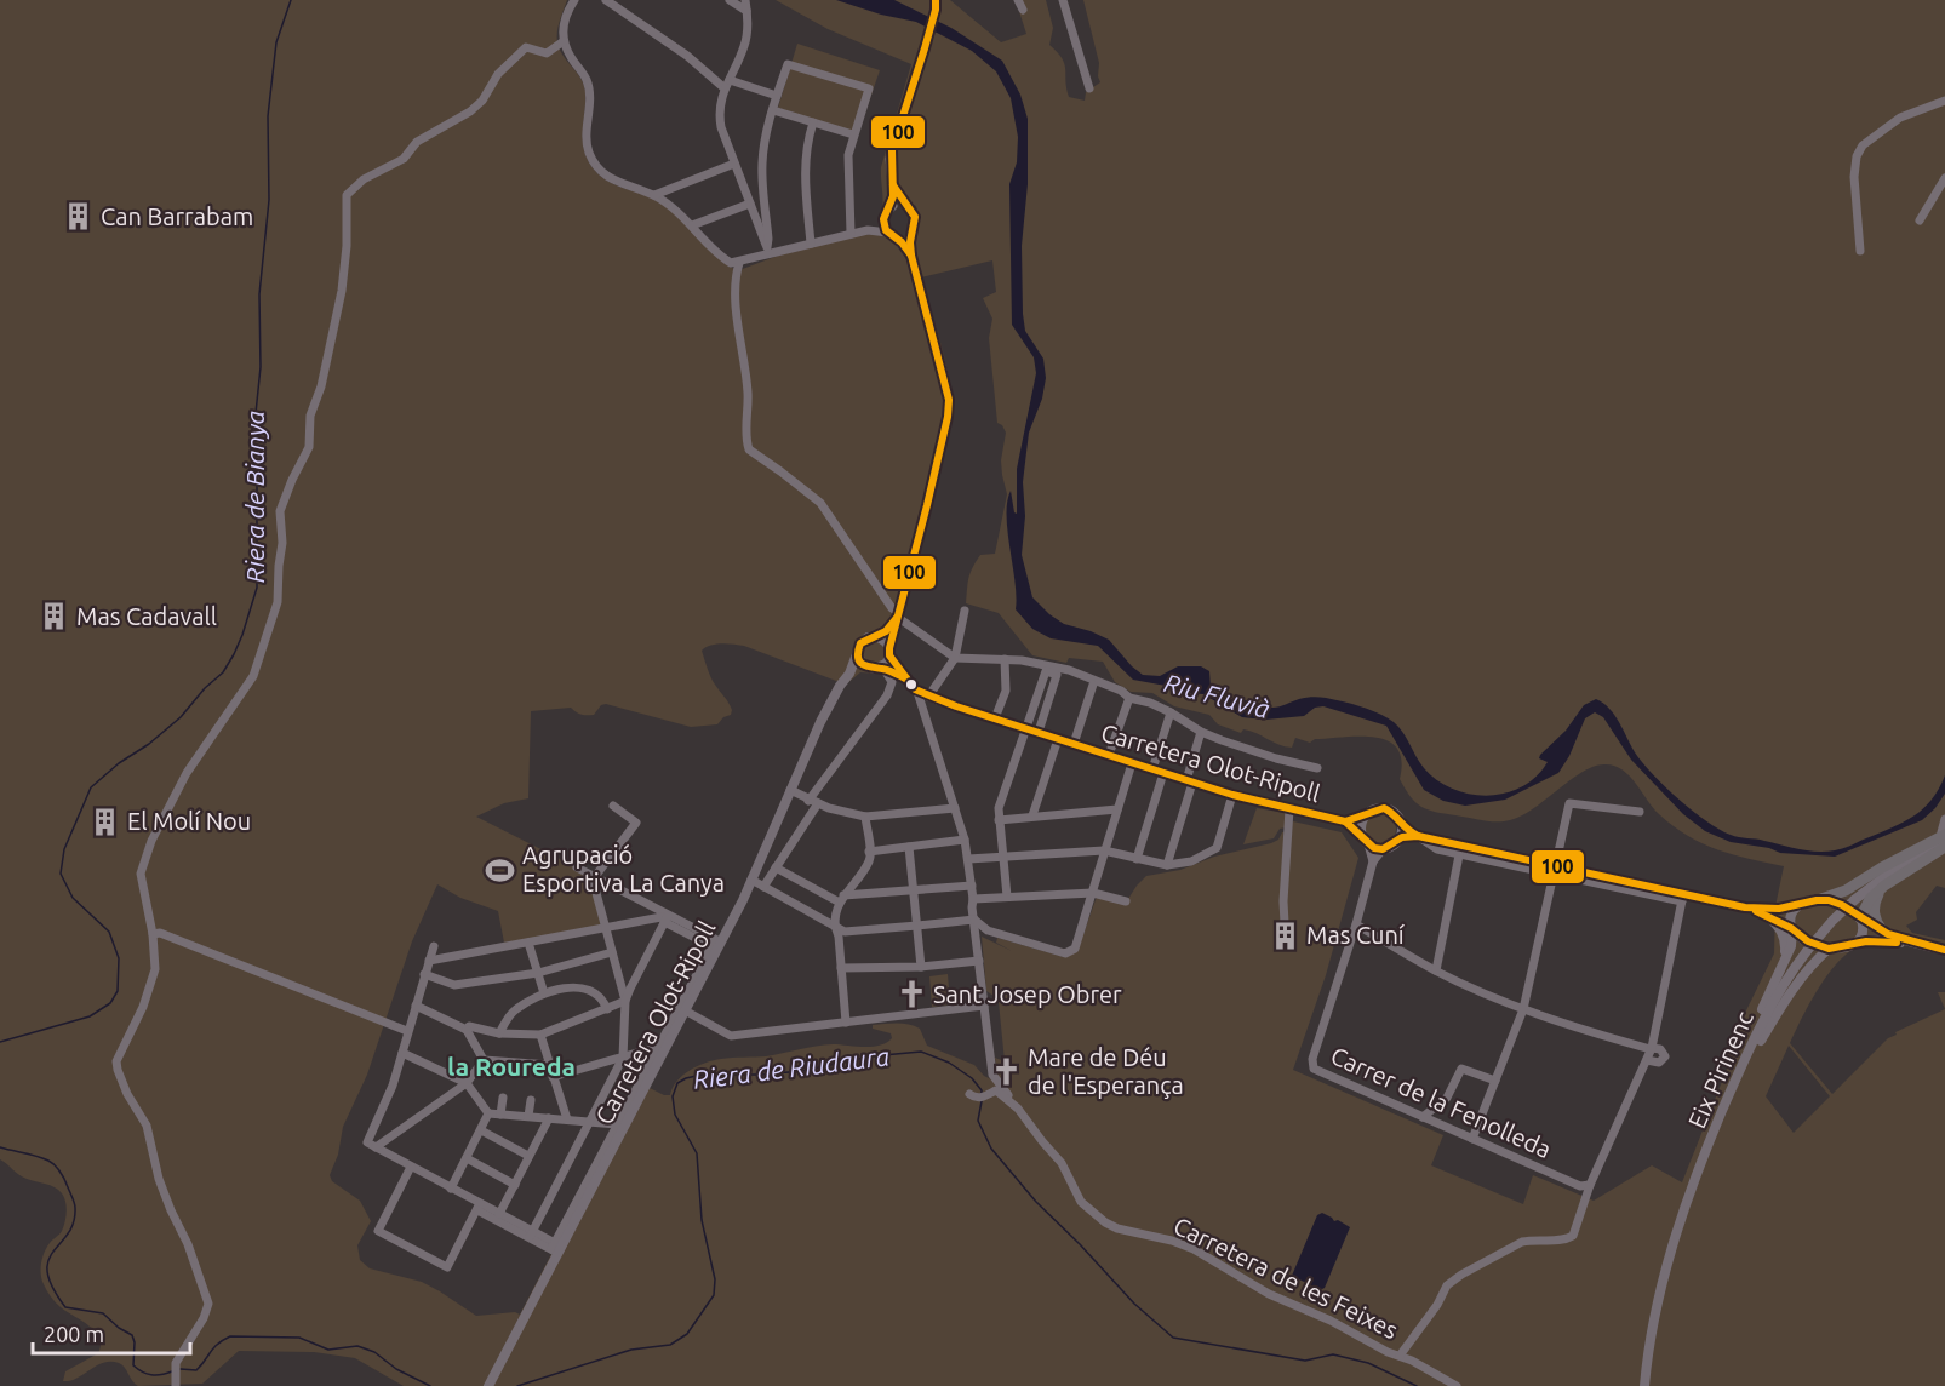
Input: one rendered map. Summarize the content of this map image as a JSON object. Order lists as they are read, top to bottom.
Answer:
{
  "streets": {
    "main road": ["Carretera Olot-Ripoll", "Eix Pirinenc"],
    "street": ["Carrer de la Fenolleda", "Carretera de les Feixes"]
  },
  "districts": ["la Roureda"],
  "water": ["Riera de Bianya", "Riu Fluvià", "Riera de Riudaura"],
  "places": {
    "building": [
      "Can Barrabam",
      "Mas Cadavall",
      "El Molí Nou",
      "Mas Cuní"
    ],
    "sports": ["Agrupació Esportiva La Canya"],
    "church": ["Sant Josep Obrer", "Mare de Déu de l'Esperança"]
  },
  "lines": ["transit line 100"],
  "scale_bar": "200 m"
}
